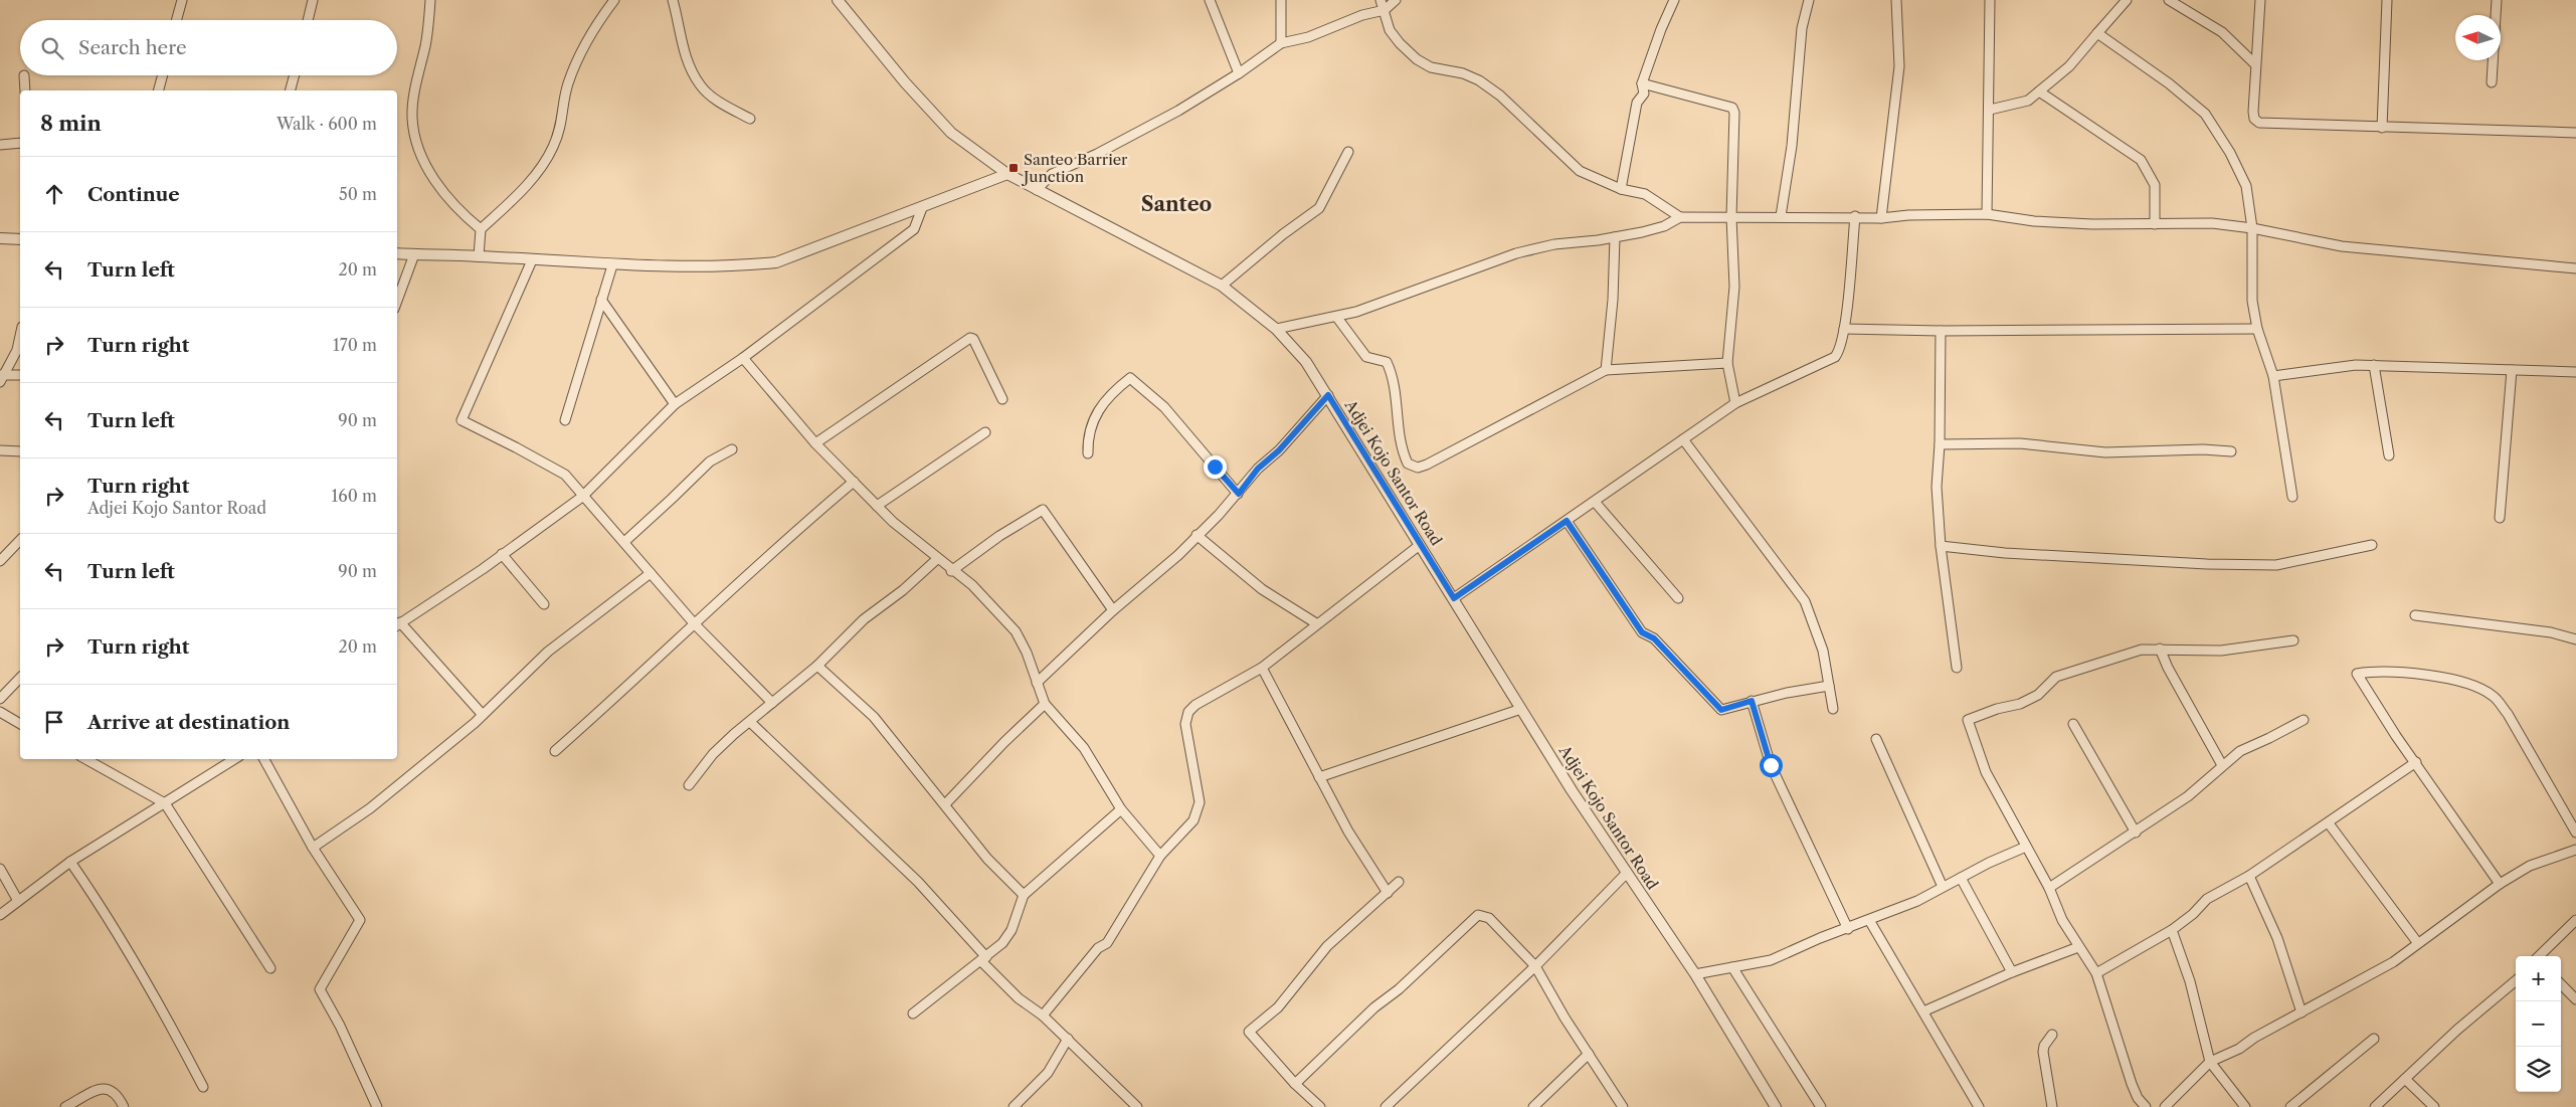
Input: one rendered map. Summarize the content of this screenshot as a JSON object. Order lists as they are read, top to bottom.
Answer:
{
  "streets": {
    "street": ["Adjei Kojo Santor Road"]
  },
  "districts": ["Santeo"],
  "places": {
    "transit": ["Santeo Barrier Junction"]
  },
  "north": "left",
  "page": {
    "search": "Search here",
    "heading": ["8 min", "Walk · 600 m"],
    "list": [
      ["Continue", "50 m"],
      ["Turn left", "20 m"],
      ["Turn right", "170 m"],
      ["Turn left", "90 m"],
      ["Turn right", "Adjei Kojo Santor Road", "160 m"],
      ["Turn left", "90 m"],
      ["Turn right", "20 m"],
      "Arrive at destination"
    ],
    "map_buttons": ["+", "−"]
  }
}
